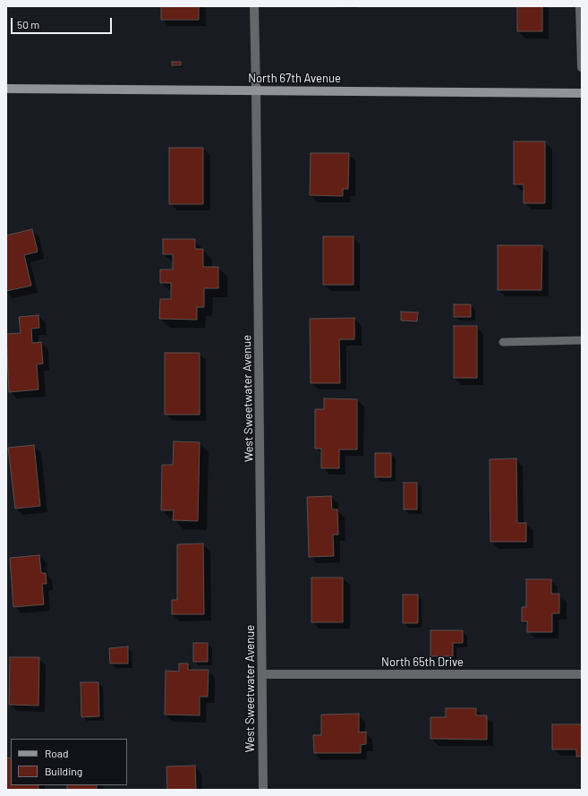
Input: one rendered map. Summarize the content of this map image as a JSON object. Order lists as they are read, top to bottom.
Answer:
{
  "streets": {
    "main road": ["North 67th Avenue"],
    "street": ["West Sweetwater Avenue", "North 65th Drive"]
  },
  "crossings": [
    ["North 67th Avenue", "West Sweetwater Avenue"],
    ["West Sweetwater Avenue", "North 65th Drive"]
  ],
  "legend": ["Road", "Building"],
  "scale_bar": "50 m"
}
